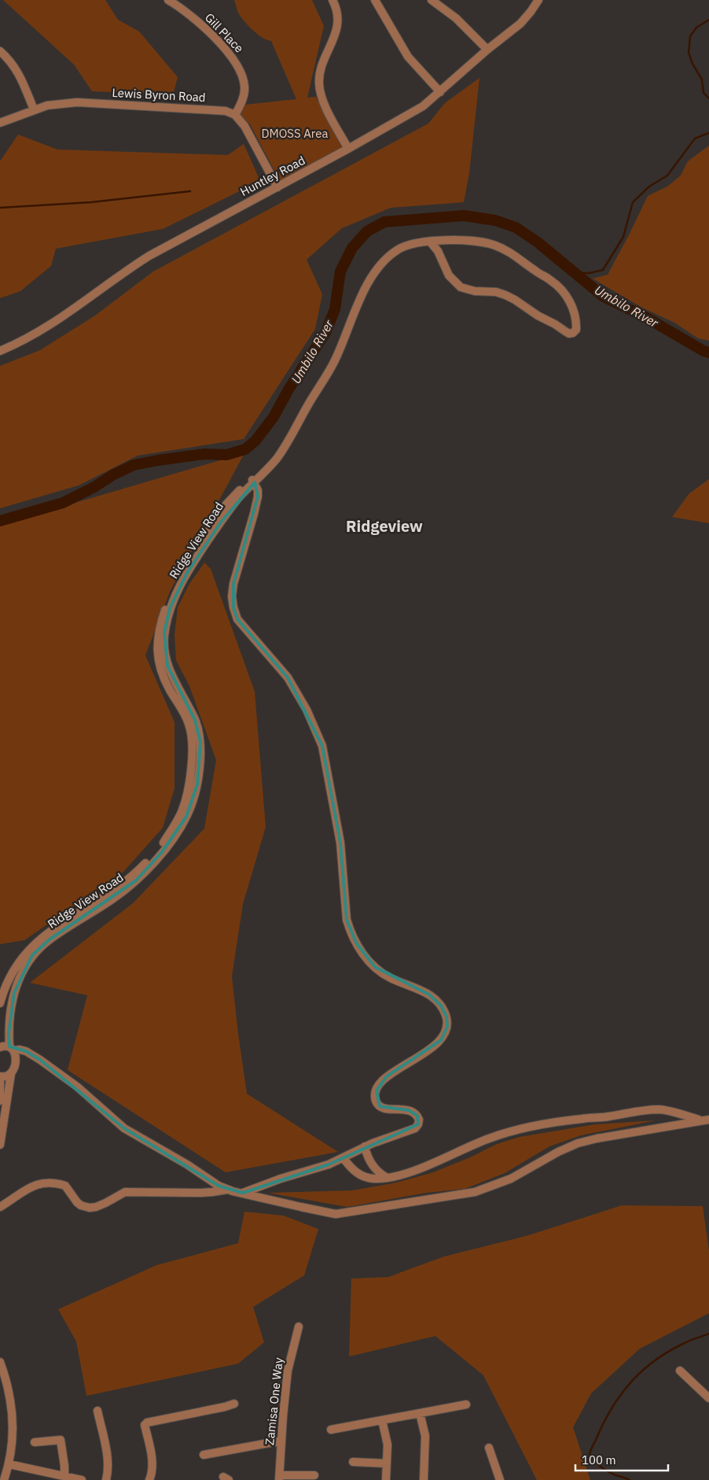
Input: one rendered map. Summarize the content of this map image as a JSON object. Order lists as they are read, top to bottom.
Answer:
{
  "streets": {
    "street": [
      "Gill Place",
      "Lewis Byron Road",
      "Huntley Road",
      "Ridge View Road",
      "Zamisa One Way"
    ]
  },
  "crossings": [
    ["Gill Place", "Lewis Byron Road"]
  ],
  "districts": ["Ridgeview"],
  "water": ["Umbilo River"],
  "parks": ["DMOSS Area"],
  "scale_bar": "100 m"
}
